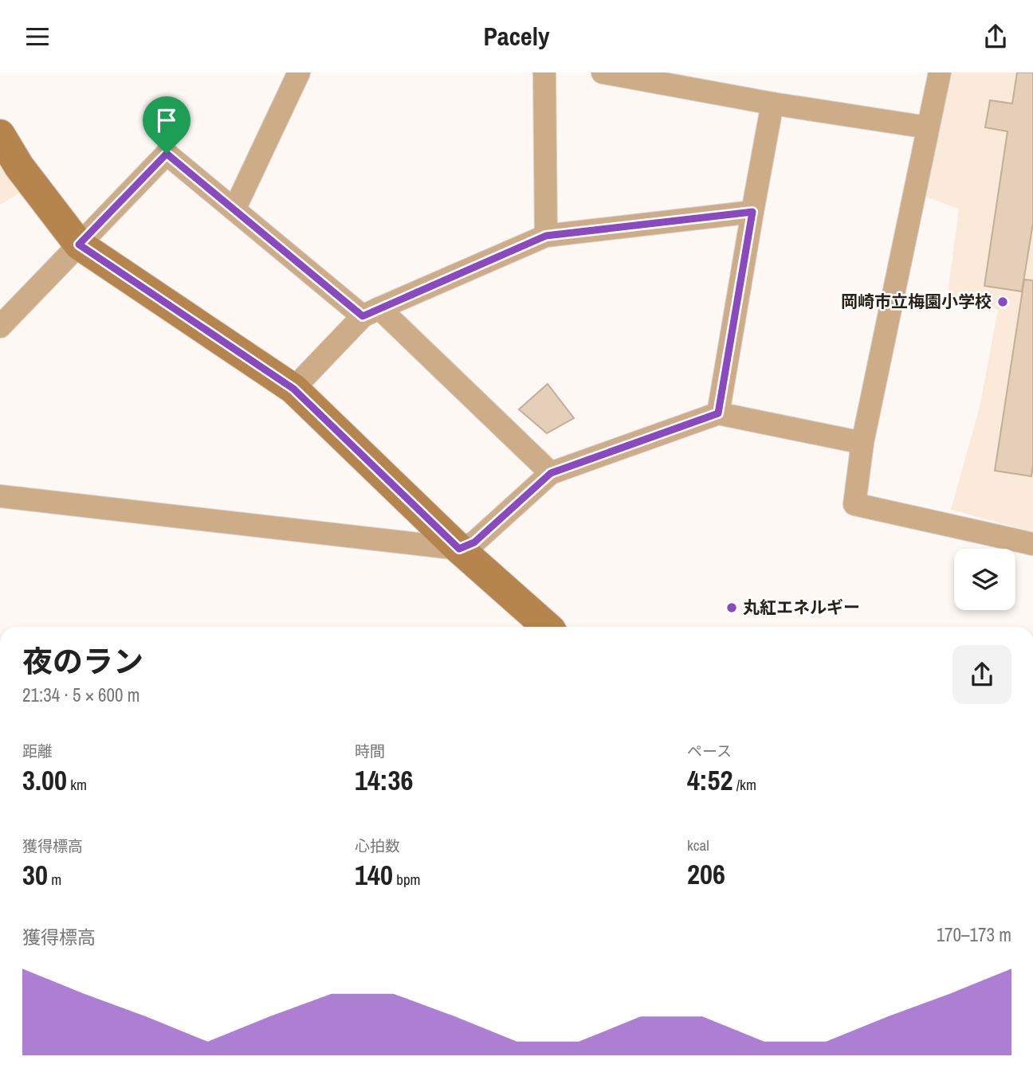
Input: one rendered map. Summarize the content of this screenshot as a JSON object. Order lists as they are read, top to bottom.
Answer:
{
  "places": ["岡崎市立梅園小学校", "丸紅エネルギー"],
  "page": {
    "header": "Pacely",
    "heading": ["夜のラン", "21:34 · 5 × 600 m"],
    "stats": [
      ["距離", "3.00 km"],
      ["時間", "14:36"],
      ["ペース", "4:52 /km"],
      ["獲得標高", "30 m"],
      ["心拍数", "140 bpm"],
      ["kcal", "206"]
    ],
    "chart": ["獲得標高", "170–173 m"]
  }
}
